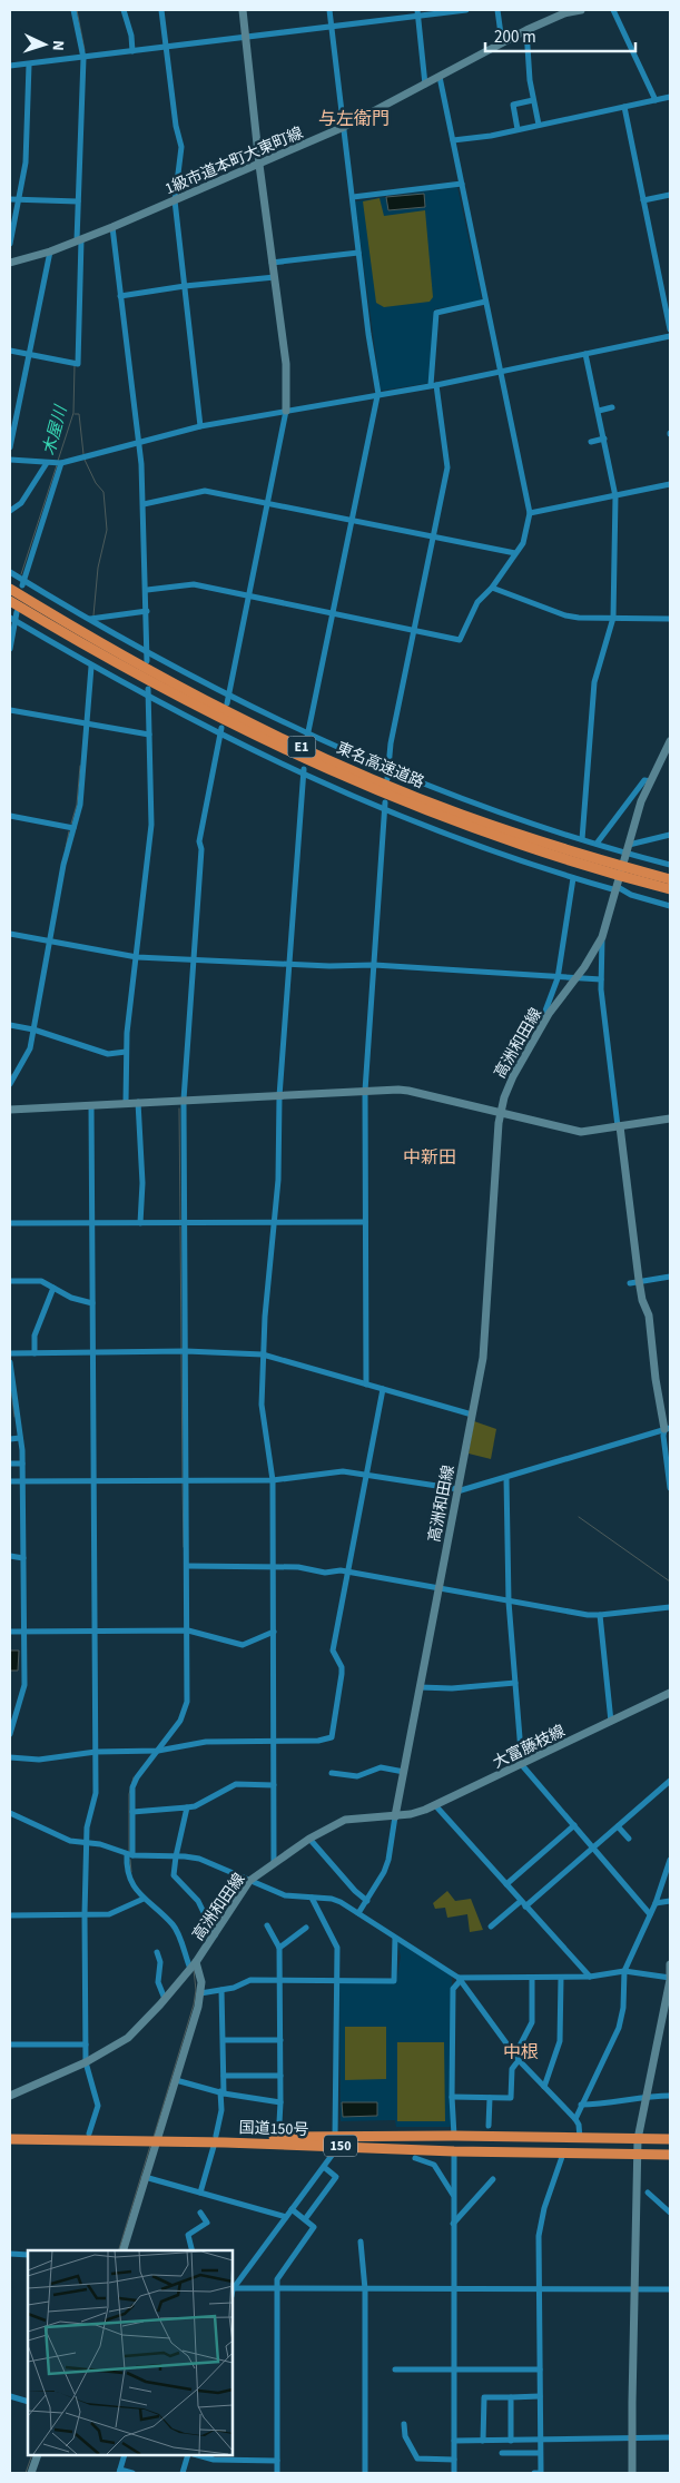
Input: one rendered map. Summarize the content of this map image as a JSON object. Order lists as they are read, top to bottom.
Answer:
{
  "streets": {
    "highway": [
      "E1",
      "東名高速道路",
      "国道150号",
      "150"
    ],
    "street": ["1級市道本町大東町線", "高洲和田線", "大富藤枝線"]
  },
  "crossings": [
    ["高洲和田線", "大富藤枝線"]
  ],
  "districts": ["与左衛門", "中新田", "中根"],
  "water": ["木屋川"],
  "scale_bar": "200 m",
  "north": "right"
}
